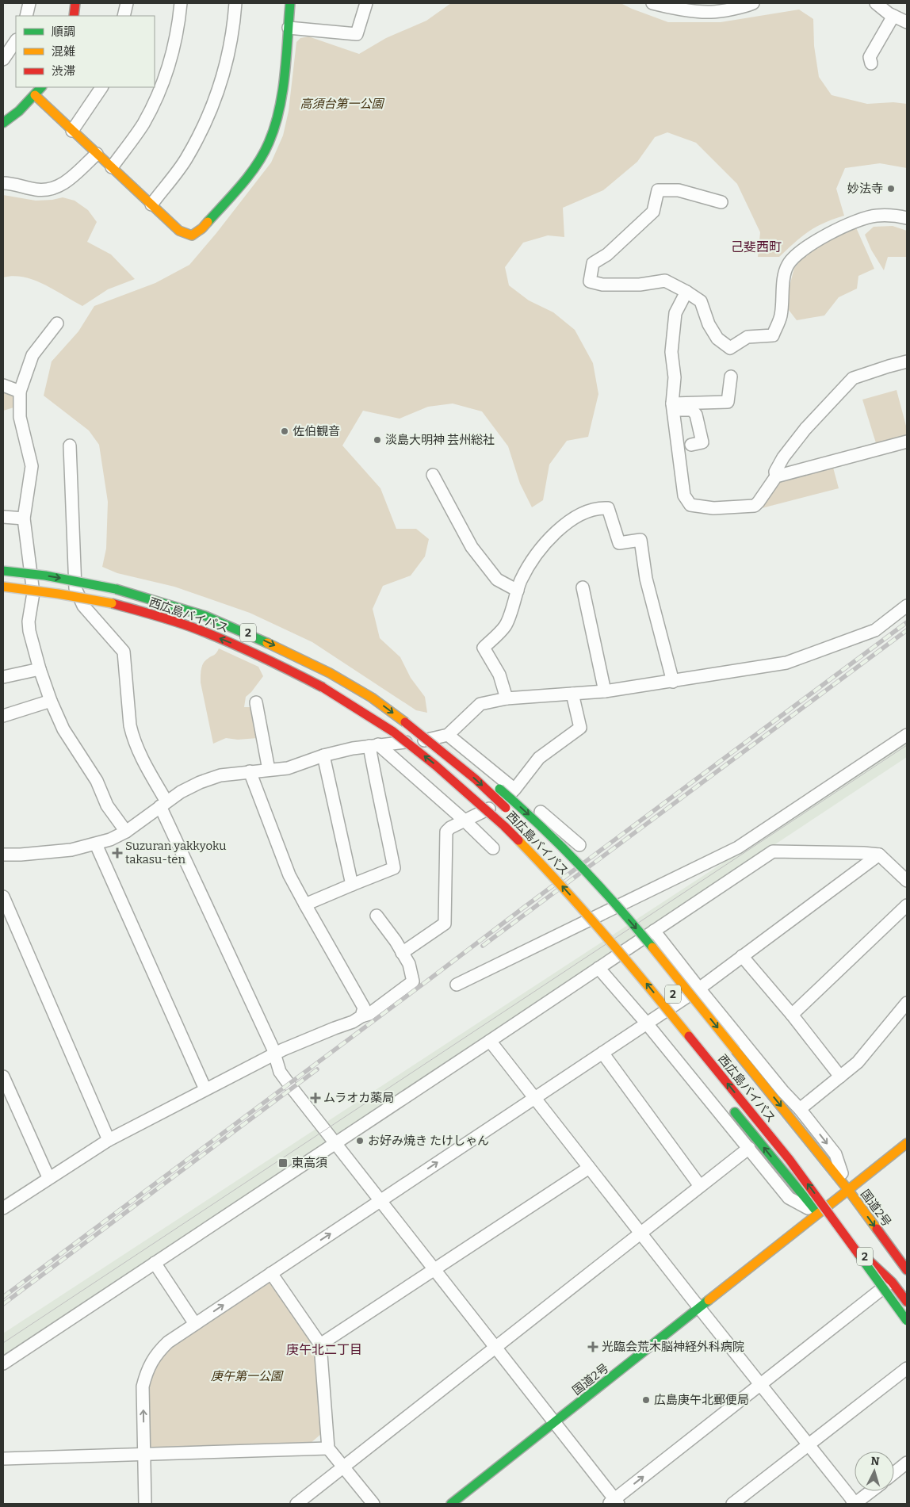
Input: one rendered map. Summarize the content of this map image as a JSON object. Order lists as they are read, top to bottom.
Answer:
{
  "streets": {
    "main road": ["西広島バイパス", "2", "国道2号"]
  },
  "crossings": [
    ["2", "国道2号"]
  ],
  "districts": ["己斐西町", "庚午北二丁目"],
  "parks": ["高須台第一公園", "庚午第一公園"],
  "places": {
    "other": [
      "妙法寺",
      "佐伯観音",
      "淡島大明神 芸州総社",
      "お好み焼き たけしゃん",
      "広島庚午北郵便局"
    ],
    "health": ["Suzuran yakkyoku takasu-ten", "ムラオカ薬局", "光臨会荒木脳神経外科病院"],
    "transit": ["東高須"]
  },
  "legend": ["順調", "混雑", "渋滞"],
  "north": "top"
}
